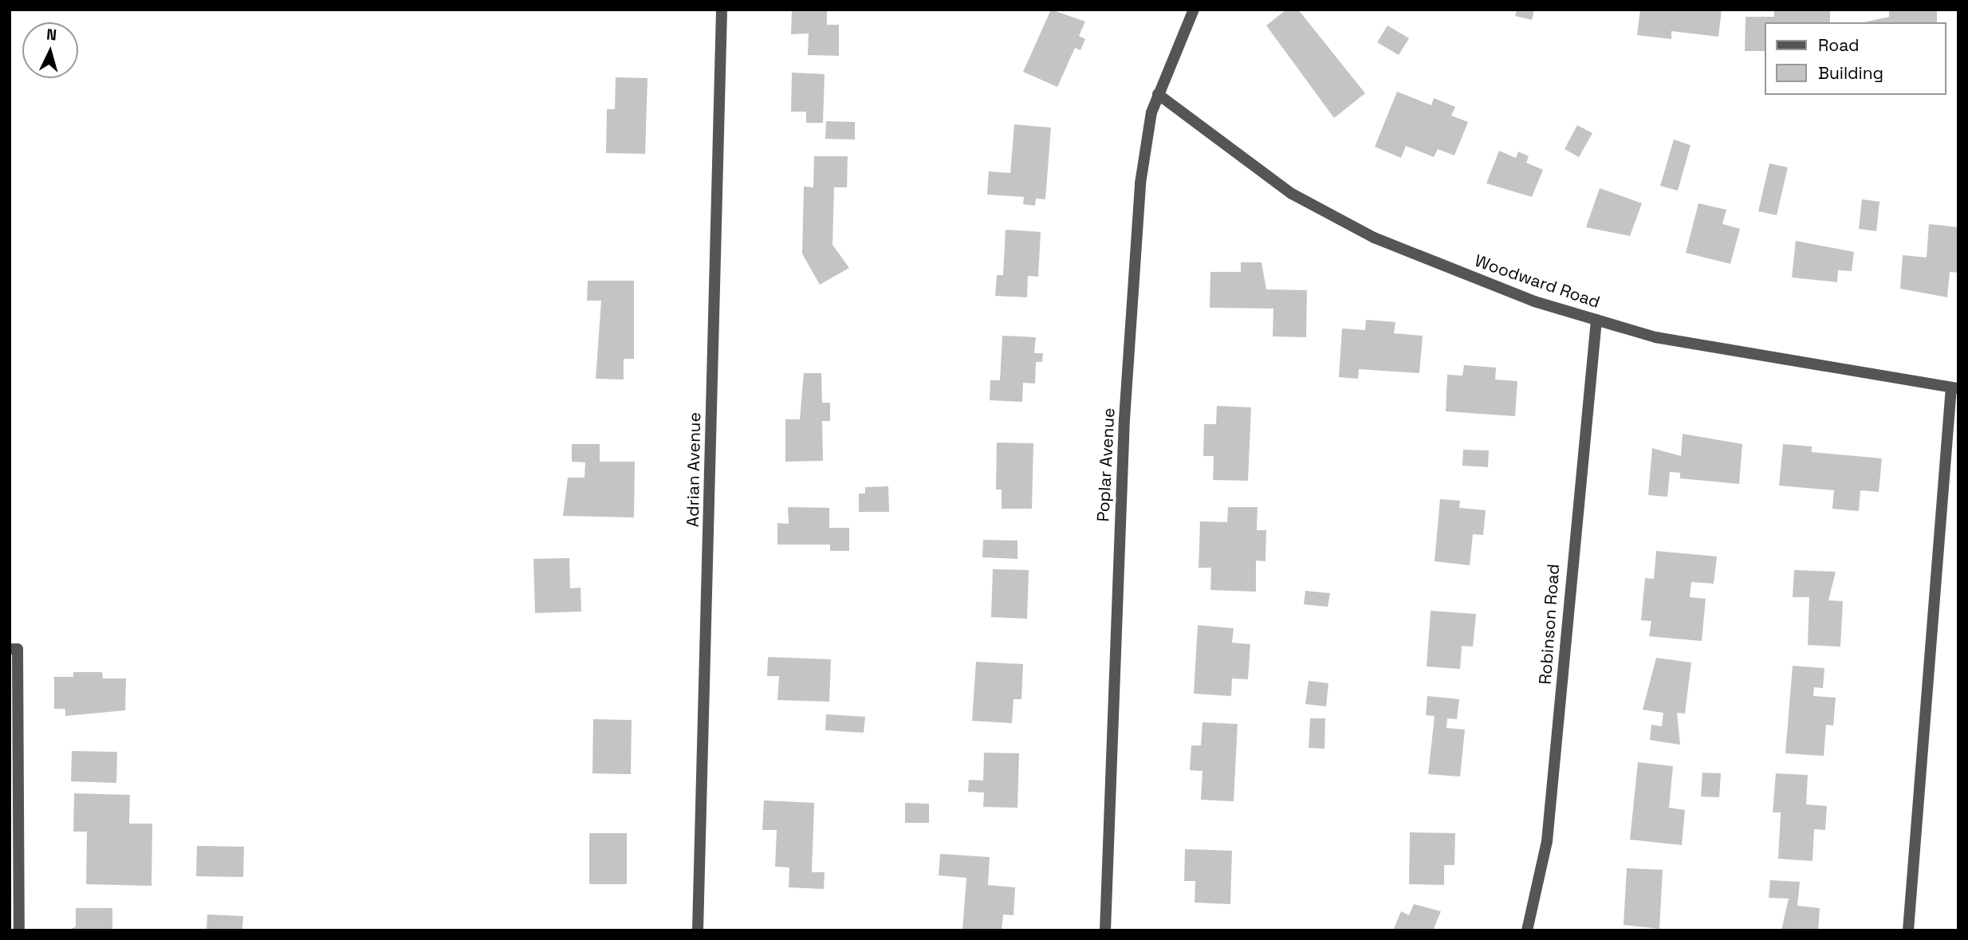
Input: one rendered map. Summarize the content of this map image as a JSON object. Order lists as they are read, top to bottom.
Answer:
{
  "streets": {
    "street": [
      "Woodward Road",
      "Poplar Avenue",
      "Adrian Avenue",
      "Robinson Road"
    ]
  },
  "crossings": [
    ["Woodward Road", "Poplar Avenue"],
    ["Woodward Road", "Robinson Road"]
  ],
  "legend": ["Road", "Building"],
  "north": "top"
}
